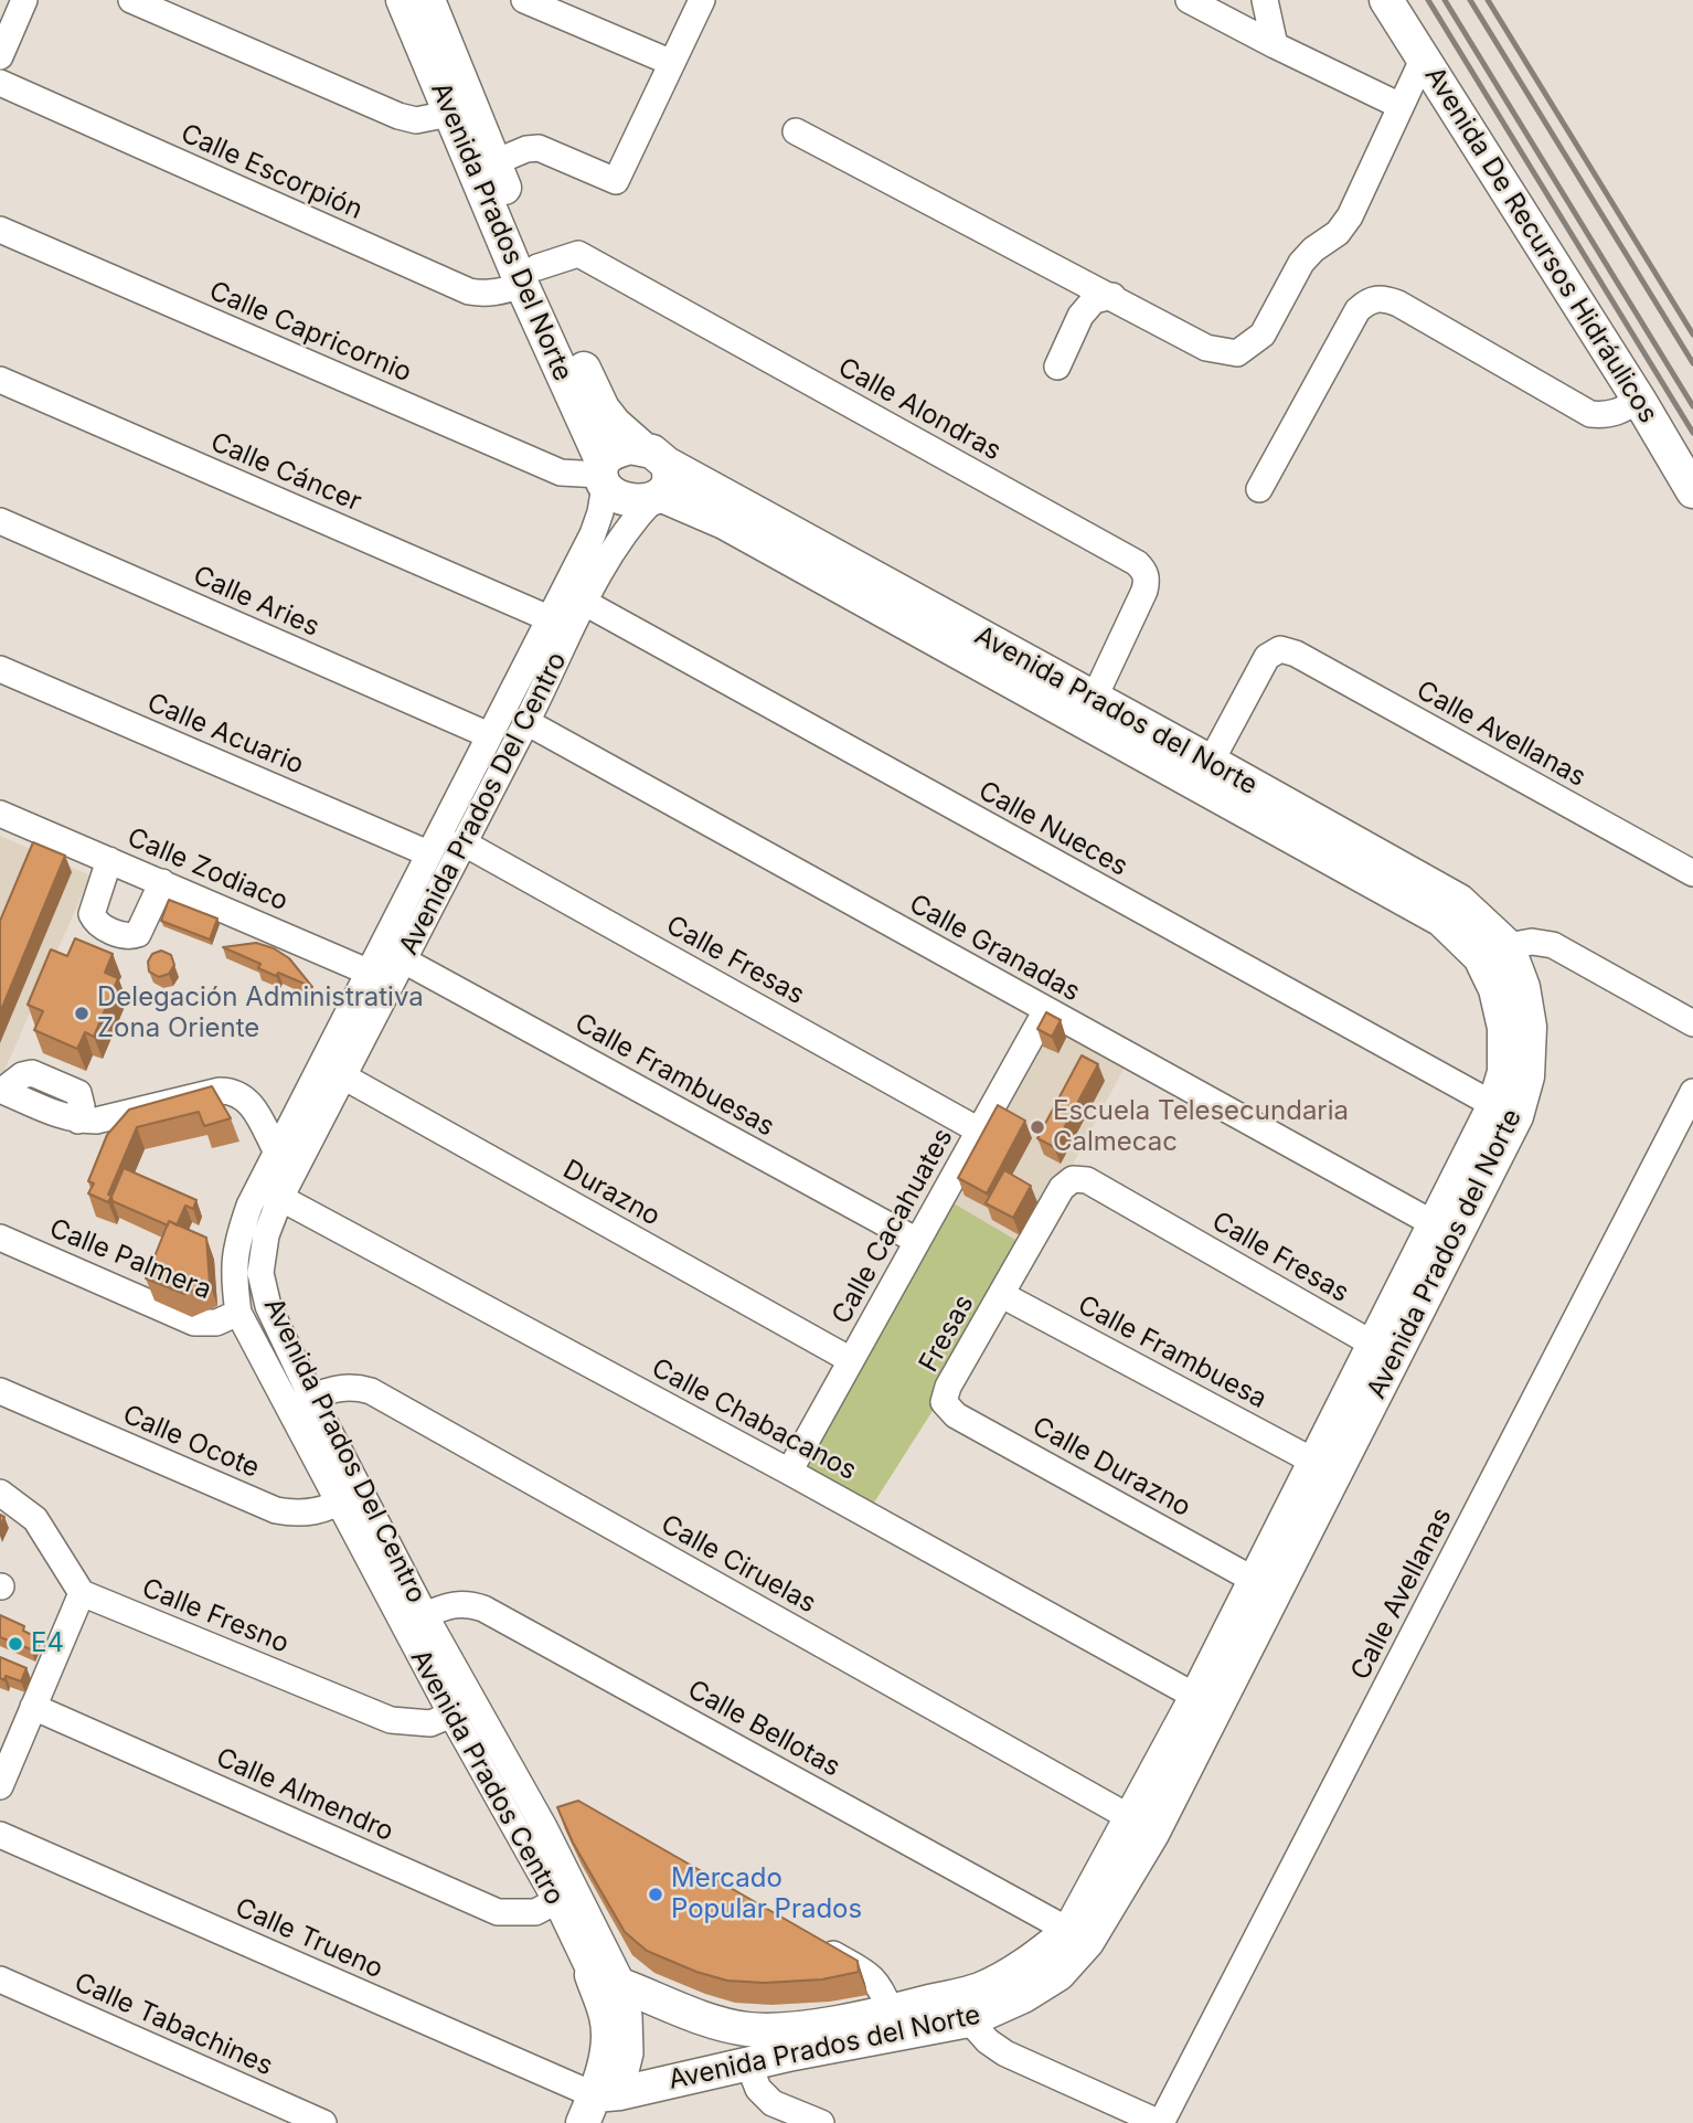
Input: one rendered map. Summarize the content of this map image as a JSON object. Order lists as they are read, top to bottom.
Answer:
{
  "streets": {
    "main road": [
      "Avenida Prados Del Norte",
      "Avenida De Recursos Hidráulicos",
      "Avenida Prados del Norte",
      "Avenida Prados Centro"
    ],
    "street": [
      "Calle Escorpión",
      "Calle Capricornio",
      "Calle Alondras",
      "Calle Cáncer",
      "Calle Aries",
      "Calle Acuario",
      "Calle Avellanas",
      "Avenida Prados Del Centro",
      "Calle Nueces",
      "Calle Zodiaco",
      "Calle Granadas",
      "Calle Fresas",
      "Calle Frambuesas",
      "Durazno",
      "Calle Cacahuates",
      "Calle Palmera",
      "Fresas",
      "Calle Frambuesa",
      "Calle Chabacanos",
      "Calle Ocote",
      "Calle Durazno",
      "Calle Ciruelas",
      "Calle Fresno",
      "Calle Bellotas",
      "Calle Almendro",
      "Calle Trueno",
      "Calle Tabachines"
    ]
  },
  "crossings": [
    ["Calle Escorpión", "Avenida Prados Del Norte"],
    ["Calle Escorpión", "Calle Alondras"],
    ["Avenida Prados Del Norte", "Calle Capricornio"],
    ["Avenida Prados Del Norte", "Calle Alondras"],
    ["Avenida Prados Del Norte", "Avenida Prados del Norte"],
    ["Avenida Prados Del Norte", "Avenida Prados Del Centro"],
    ["Avenida Prados Del Norte", "Avenida Prados Centro"],
    ["Calle Capricornio", "Avenida Prados del Norte"],
    ["Calle Capricornio", "Avenida Prados Del Centro"],
    ["Calle Capricornio", "Avenida Prados Centro"],
    ["Calle Alondras", "Avenida Prados del Norte"],
    ["Calle Cáncer", "Avenida Prados Centro"],
    ["Calle Aries", "Avenida Prados Centro"],
    ["Avenida Prados del Norte", "Calle Avellanas"],
    ["Avenida Prados del Norte", "Avenida Prados Del Centro"],
    ["Avenida Prados del Norte", "Calle Nueces"],
    ["Avenida Prados del Norte", "Calle Granadas"],
    ["Avenida Prados del Norte", "Calle Fresas"],
    ["Avenida Prados del Norte", "Calle Frambuesa"],
    ["Avenida Prados del Norte", "Calle Chabacanos"],
    ["Avenida Prados del Norte", "Calle Durazno"],
    ["Avenida Prados del Norte", "Calle Ciruelas"],
    ["Avenida Prados del Norte", "Calle Bellotas"],
    ["Avenida Prados del Norte", "Avenida Prados Centro"],
    ["Avenida Prados del Norte", "Calle Trueno"],
    ["Calle Acuario", "Avenida Prados Centro"],
    ["Avenida Prados Del Centro", "Calle Nueces"],
    ["Avenida Prados Del Centro", "Calle Zodiaco"],
    ["Avenida Prados Del Centro", "Calle Granadas"],
    ["Avenida Prados Del Centro", "Calle Fresas"],
    ["Avenida Prados Del Centro", "Calle Frambuesas"],
    ["Avenida Prados Del Centro", "Durazno"],
    ["Avenida Prados Del Centro", "Calle Chabacanos"],
    ["Avenida Prados Del Centro", "Calle Ocote"],
    ["Avenida Prados Del Centro", "Calle Ciruelas"],
    ["Avenida Prados Del Centro", "Calle Bellotas"],
    ["Avenida Prados Del Centro", "Avenida Prados Centro"],
    ["Avenida Prados Del Centro", "Calle Trueno"],
    ["Calle Zodiaco", "Calle Frambuesas"],
    ["Calle Zodiaco", "Avenida Prados Centro"],
    ["Calle Granadas", "Calle Cacahuates"],
    ["Calle Fresas", "Calle Cacahuates"],
    ["Calle Fresas", "Fresas"],
    ["Calle Fresas", "Calle Frambuesa"],
    ["Calle Frambuesas", "Calle Cacahuates"],
    ["Calle Frambuesas", "Avenida Prados Centro"],
    ["Durazno", "Calle Cacahuates"],
    ["Calle Cacahuates", "Calle Chabacanos"],
    ["Calle Palmera", "Avenida Prados Centro"],
    ["Fresas", "Calle Frambuesa"],
    ["Fresas", "Calle Durazno"],
    ["Calle Ocote", "Avenida Prados Centro"],
    ["Calle Fresno", "Avenida Prados Centro"],
    ["Avenida Prados Centro", "Calle Almendro"],
    ["Avenida Prados Centro", "Calle Trueno"]
  ],
  "places": [
    "Delegación Administrativa Zona Oriente",
    "Escuela Telesecundaria Calmecac",
    "E4",
    "Mercado Popular Prados"
  ]
}
